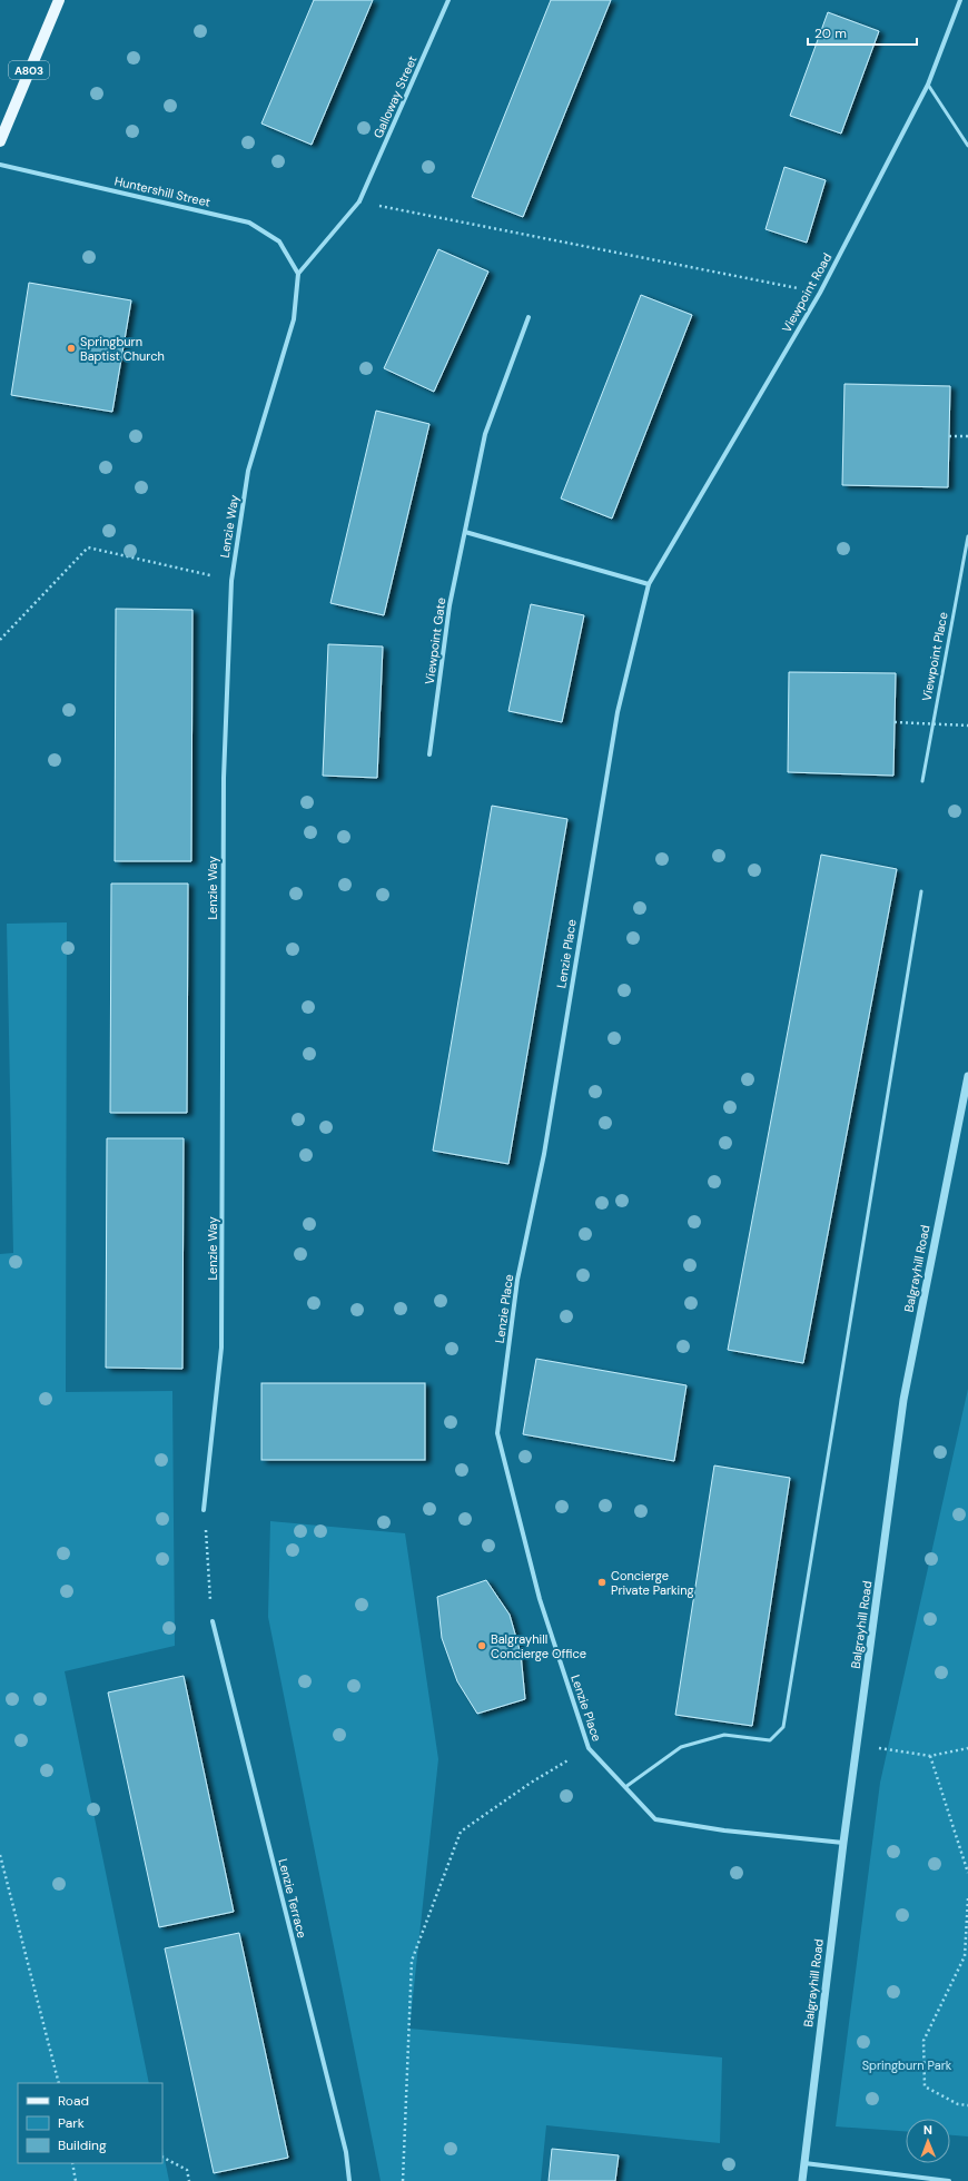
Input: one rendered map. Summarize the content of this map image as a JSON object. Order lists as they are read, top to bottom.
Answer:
{
  "streets": {
    "main road": ["A803"],
    "street": [
      "Galloway Street",
      "Huntershill Street",
      "Viewpoint Road",
      "Lenzie Way",
      "Viewpoint Gate",
      "Lenzie Place",
      "Balgrayhill Road",
      "Lenzie Terrace"
    ],
    "lane": ["Viewpoint Place"]
  },
  "crossings": [
    ["Huntershill Street", "Lenzie Way"],
    ["Viewpoint Road", "Lenzie Place"],
    ["Lenzie Place", "Balgrayhill Road"]
  ],
  "parks": ["Springburn Park"],
  "places": ["Springburn Baptist Church", "Concierge Private Parking", "Balgrayhill Concierge Office"],
  "legend": ["Road", "Park", "Building"],
  "scale_bar": "20 m",
  "north": "top"
}
